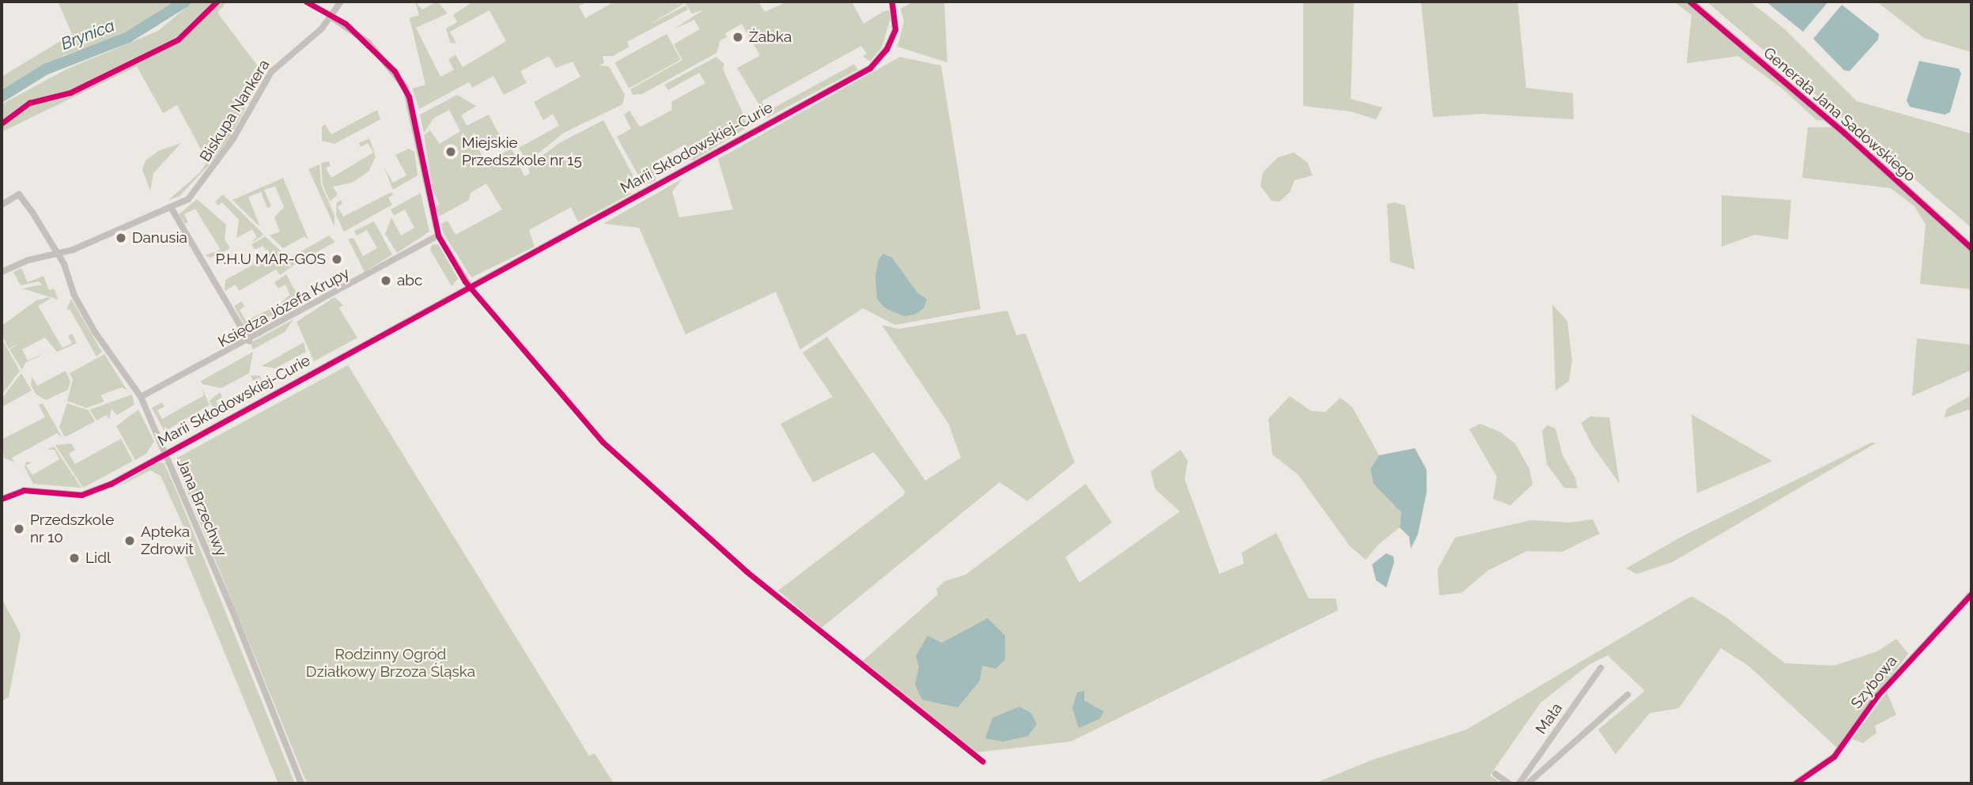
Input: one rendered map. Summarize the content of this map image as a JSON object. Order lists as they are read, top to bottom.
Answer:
{
  "streets": {
    "street": [
      "Biskupa Nankera",
      "Generała Jana Sadowskiego",
      "Marii Skłodowskiej-Curie",
      "Księdza Józefa Krupy",
      "Jana Brzechwy",
      "Szybowa",
      "Mała"
    ]
  },
  "crossings": [
    ["Biskupa Nankera", "Jana Brzechwy"],
    ["Marii Skłodowskiej-Curie", "Jana Brzechwy"],
    ["Księdza Józefa Krupy", "Jana Brzechwy"]
  ],
  "water": ["Brynica"],
  "parks": ["Rodzinny Ogród Działkowy Brzoza Śląska"],
  "places": [
    "Żabka",
    "Miejskie Przedszkole nr 15",
    "Danusia",
    "P.H.U MAR-GOS",
    "abc",
    "Przedszkole nr 10",
    "Apteka Zdrowit",
    "Lidl"
  ]
}
